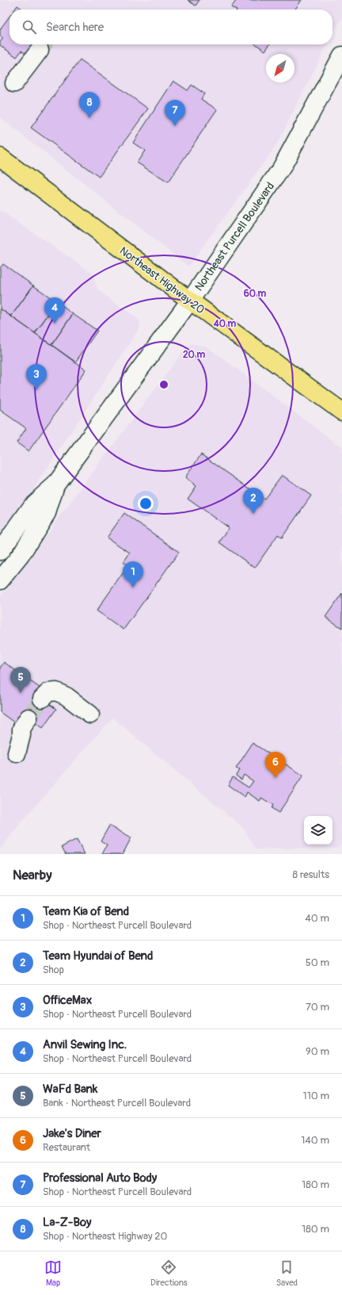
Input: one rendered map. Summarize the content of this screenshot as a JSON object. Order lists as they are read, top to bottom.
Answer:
{
  "streets": {
    "main road": ["Northeast Highway 20"],
    "street": ["Northeast Purcell Boulevard"]
  },
  "crossings": [
    ["Northeast Purcell Boulevard", "Northeast Highway 20"]
  ],
  "north": "bottom left",
  "page": {
    "search": "Search here",
    "pins": [
      "8",
      "7",
      "4",
      "3",
      "2",
      "1",
      "5",
      "6"
    ],
    "heading": ["Nearby", "8 results"],
    "list": [
      {
        "mark": "1",
        "name": "Team Kia of Bend",
        "note": "Shop · Northeast Purcell Boulevard",
        "value": "40 m"
      },
      {
        "mark": "2",
        "name": "Team Hyundai of Bend",
        "note": "Shop",
        "value": "50 m"
      },
      {
        "mark": "3",
        "name": "OfficeMax",
        "note": "Shop · Northeast Purcell Boulevard",
        "value": "70 m"
      },
      {
        "mark": "4",
        "name": "Anvil Sewing Inc.",
        "note": "Shop · Northeast Purcell Boulevard",
        "value": "90 m"
      },
      {
        "mark": "5",
        "name": "WaFd Bank",
        "note": "Bank · Northeast Purcell Boulevard",
        "value": "110 m"
      },
      {
        "mark": "6",
        "name": "Jake's Diner",
        "note": "Restaurant",
        "value": "140 m"
      },
      {
        "mark": "7",
        "name": "Professional Auto Body",
        "note": "Shop · Northeast Purcell Boulevard",
        "value": "180 m"
      },
      {
        "mark": "8",
        "name": "La-Z-Boy",
        "note": "Shop · Northeast Highway 20",
        "value": "180 m"
      }
    ],
    "nav": ["Map", "Directions", "Saved"]
  },
  "rings": ["60 m", "40 m", "20 m"]
}
